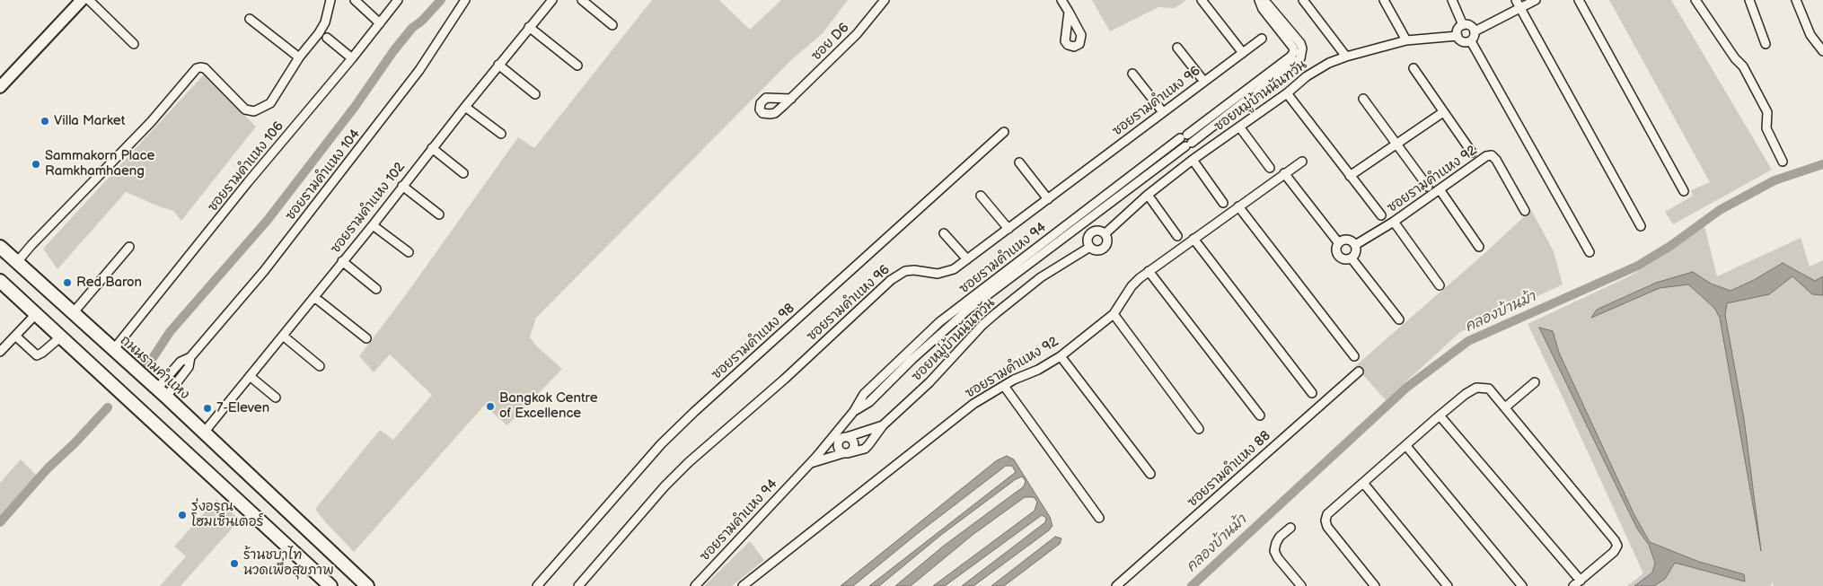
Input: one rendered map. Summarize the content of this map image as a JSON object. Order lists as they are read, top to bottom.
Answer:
{
  "streets": {
    "main road": ["ถนนรามคำแหง"],
    "street": [
      "ซอย D6",
      "ซอยหมู่บ้านนันทวัน",
      "ซอยรามคําแหง 96",
      "ซอยรามคําแหง 106",
      "ซอยรามคําแหง 104",
      "ซอยรามคําแหง 92",
      "ซอยรามคําแหง 102",
      "ซอยรามคําแหง 94",
      "ซอยรามคําแหง 98",
      "ซอยรามคำแหง 88"
    ]
  },
  "crossings": [
    ["ซอยหมู่บ้านนันทวัน", "ซอยรามคําแหง 94"],
    ["ซอยรามคําแหง 106", "ถนนรามคำแหง"],
    ["ซอยรามคําแหง 104", "ถนนรามคำแหง"],
    ["ซอยรามคําแหง 102", "ถนนรามคำแหง"]
  ],
  "water": ["คลองบ้านม้า"],
  "places": [
    "Villa Market",
    "Sammakorn Place Ramkhamhaeng",
    "Red Baron",
    "Bangkok Centre of Excellence",
    "7-Eleven",
    "รุ่งอรุณ โฮมเซ็นเตอร์",
    "ร้านชบาไท นวดเพื่อสุขภาพ"
  ]
}
